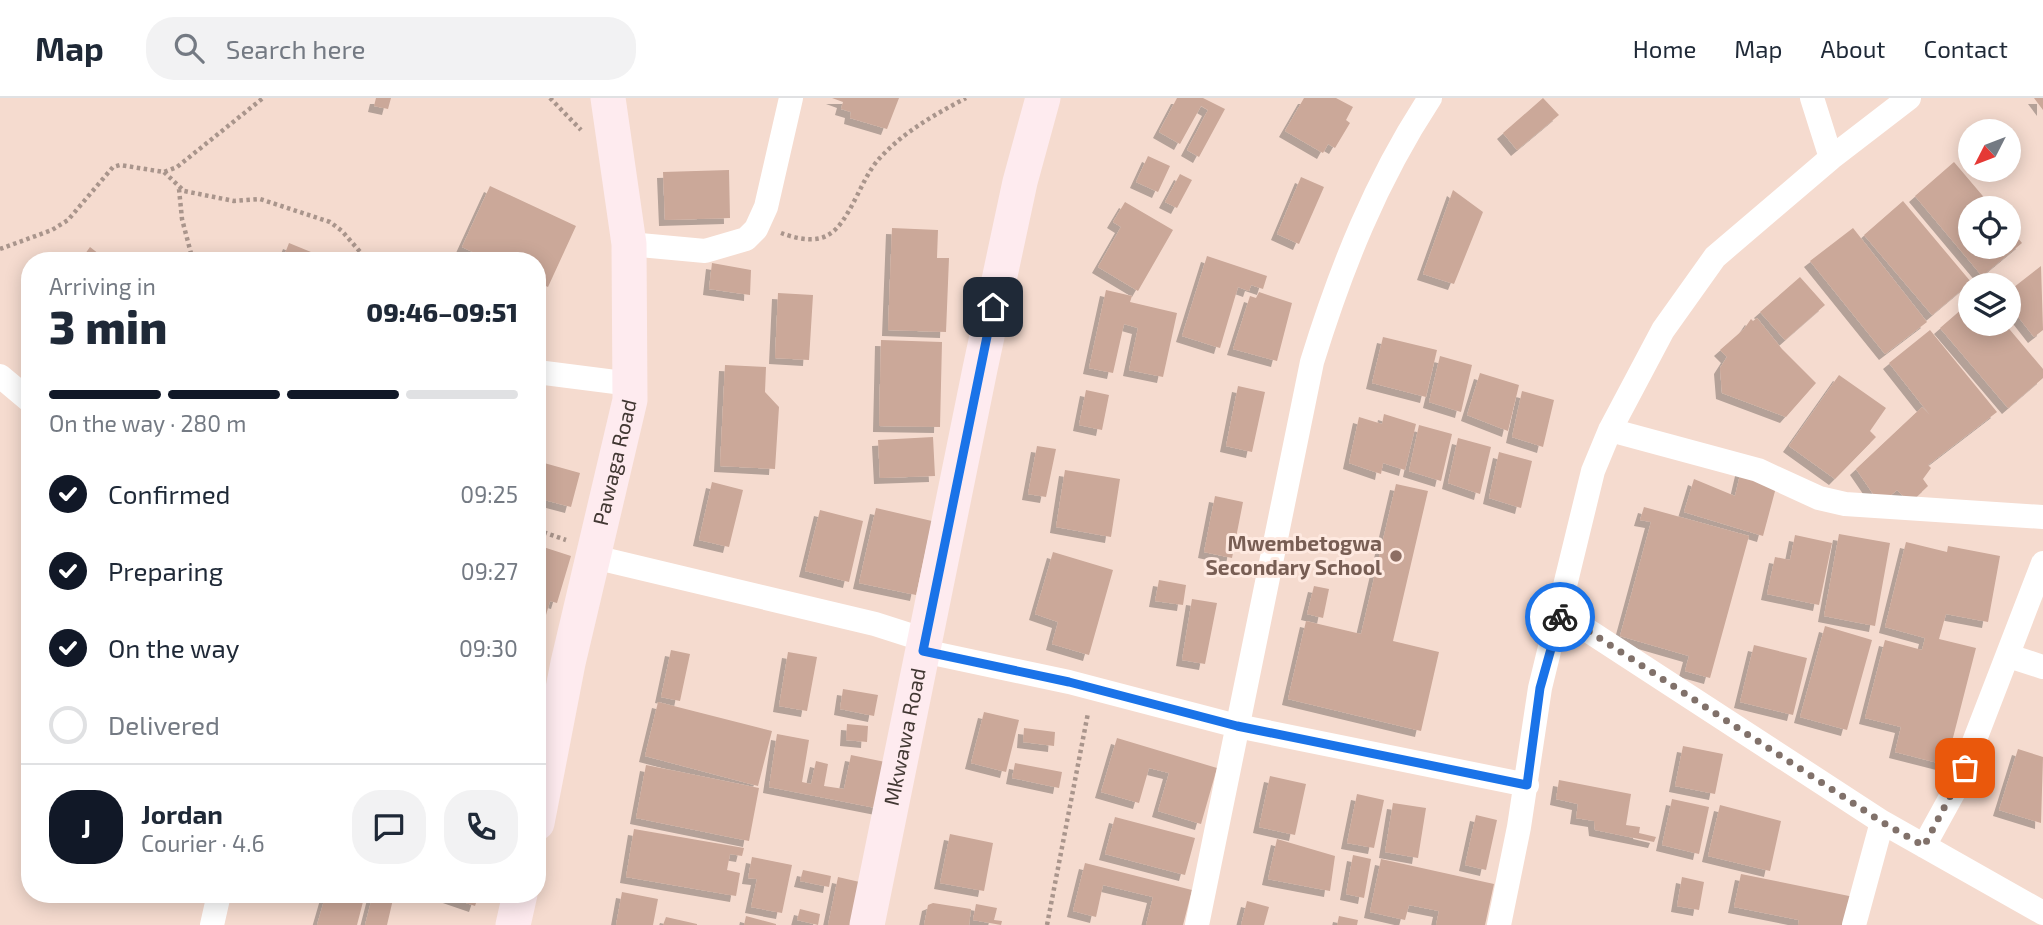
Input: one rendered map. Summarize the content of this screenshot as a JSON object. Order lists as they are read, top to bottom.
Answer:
{
  "streets": {
    "street": ["Pawaga Road", "Mkwawa Road"]
  },
  "places": ["Mwembetogwa Secondary School"],
  "north": "bottom left",
  "page": {
    "header": "Map",
    "search": "Search here",
    "nav": [
      "Home",
      "Map",
      "About",
      "Contact"
    ],
    "heading": ["3 min", "Arriving in", "09:46–09:51"],
    "panel": ["Jordan", "Courier · 4.6"],
    "bar": "On the way · 280 m",
    "list": [
      ["Confirmed", "09:25"],
      ["Preparing", "09:27"],
      ["On the way", "09:30"],
      "Delivered"
    ],
    "round": "J"
  }
}
